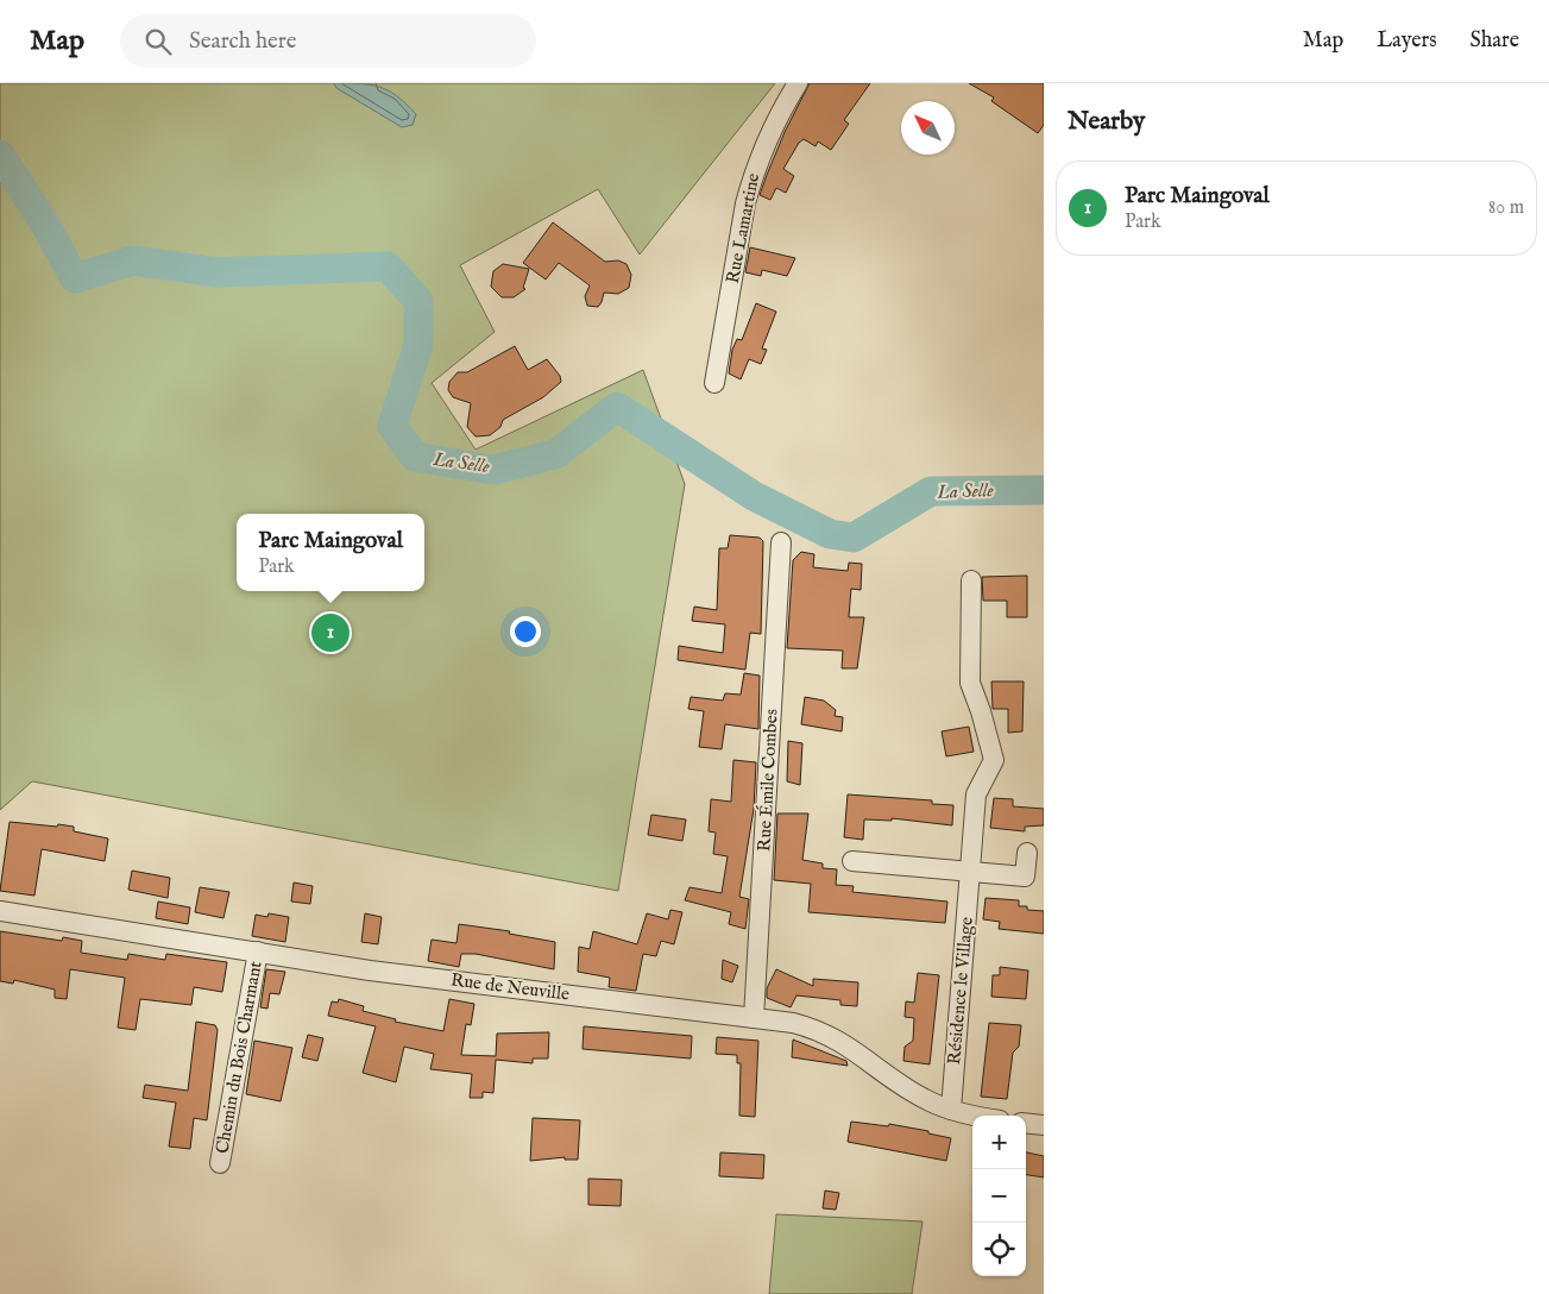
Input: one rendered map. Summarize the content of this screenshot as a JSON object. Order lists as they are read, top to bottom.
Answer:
{
  "streets": {
    "street": [
      "Rue Lamartine",
      "Rue Émile Combes",
      "Rue de Neuville",
      "Résidence le Village",
      "Chemin du Bois Charmant"
    ]
  },
  "crossings": [
    ["Rue Émile Combes", "Rue de Neuville"],
    ["Rue de Neuville", "Résidence le Village"],
    ["Rue de Neuville", "Chemin du Bois Charmant"]
  ],
  "water": ["La Selle"],
  "north": "top left",
  "page": {
    "header": "Map",
    "search": "Search here",
    "nav": ["Map", "Layers", "Share"],
    "heading": "Nearby",
    "list": [
      {
        "mark": "1",
        "name": "Parc Maingoval",
        "note": "Park",
        "value": "80 m"
      }
    ],
    "popup": ["Parc Maingoval", "Park"],
    "pins": "1",
    "map_buttons": ["+", "−"]
  }
}
